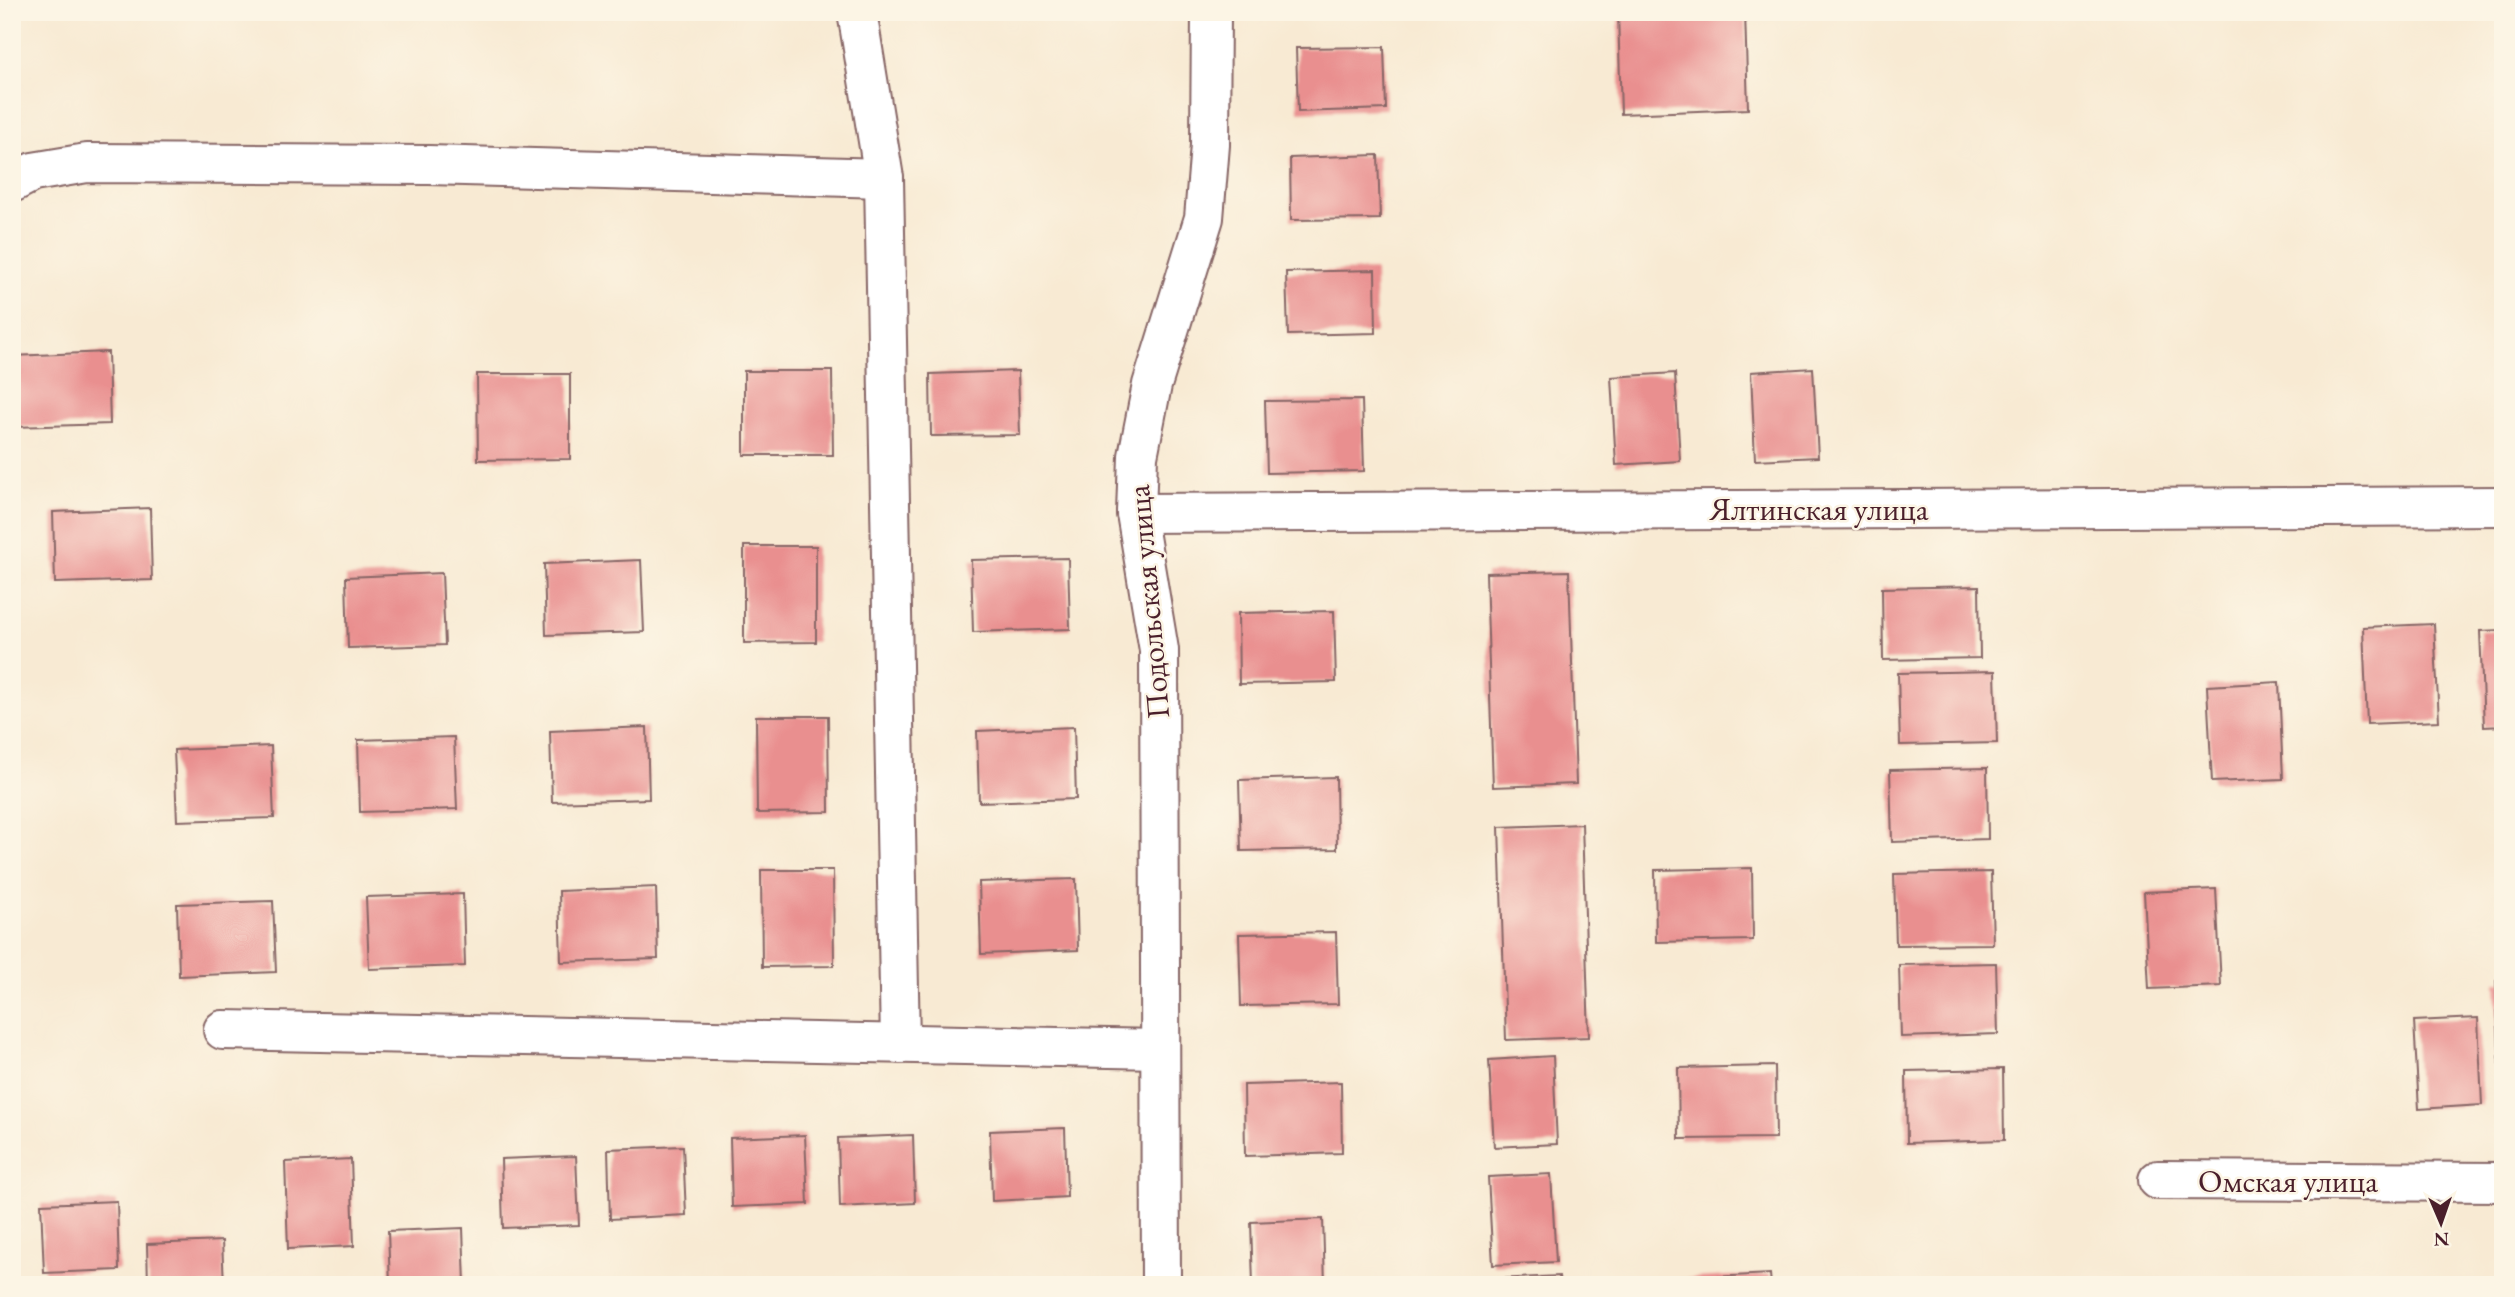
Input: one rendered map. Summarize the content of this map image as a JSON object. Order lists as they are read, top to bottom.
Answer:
{
  "streets": {
    "street": ["Ялтинская улица", "Подольская улица", "Омская улица"]
  },
  "crossings": [
    ["Ялтинская улица", "Подольская улица"]
  ],
  "north": "bottom"
}
